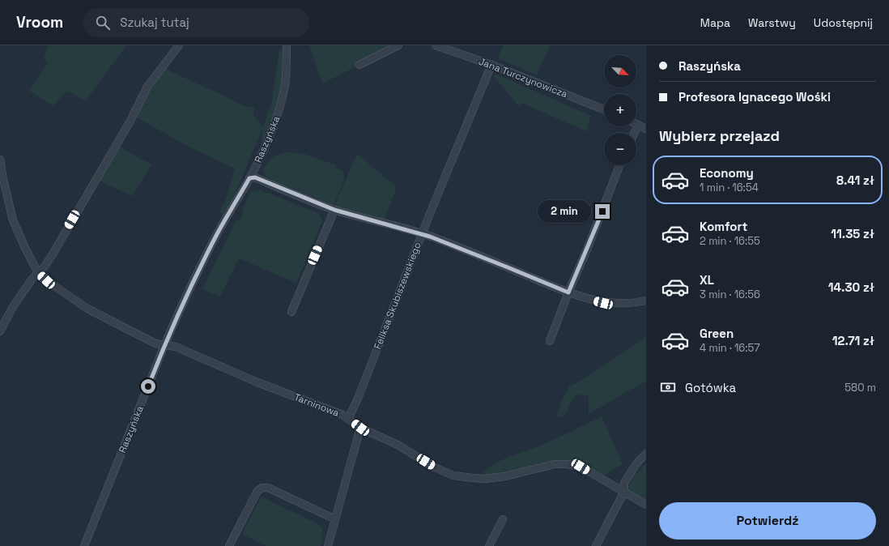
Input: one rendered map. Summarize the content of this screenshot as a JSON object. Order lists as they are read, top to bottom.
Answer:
{
  "streets": {
    "street": [
      "Jana Turczynowicza",
      "Raszyńska",
      "Feliksa Skubiszewskiego",
      "Tarninowa"
    ]
  },
  "crossings": [
    ["Jana Turczynowicza", "Feliksa Skubiszewskiego"],
    ["Raszyńska", "Tarninowa"],
    ["Feliksa Skubiszewskiego", "Tarninowa"]
  ],
  "north": "bottom right",
  "page": {
    "header": "Vroom",
    "search": "Szukaj tutaj",
    "nav": ["Mapa", "Warstwy", "Udostępnij"],
    "banner": ["Raszyńska", "Profesora Ignacego Wośki"],
    "map_buttons": ["+", "−"],
    "heading": "Wybierz przejazd",
    "list": [
      {
        "name": "Economy",
        "note": "1 min · 16:54",
        "value": "8.41 zł"
      },
      {
        "name": "Komfort",
        "note": "2 min · 16:55",
        "value": "11.35 zł"
      },
      {
        "name": "XL",
        "note": "3 min · 16:56",
        "value": "14.30 zł"
      },
      {
        "name": "Green",
        "note": "4 min · 16:57",
        "value": "12.71 zł"
      }
    ],
    "bubble": "2 min",
    "pay": ["Gotówka", "580 m"],
    "buttons": "Potwierdź"
  }
}
